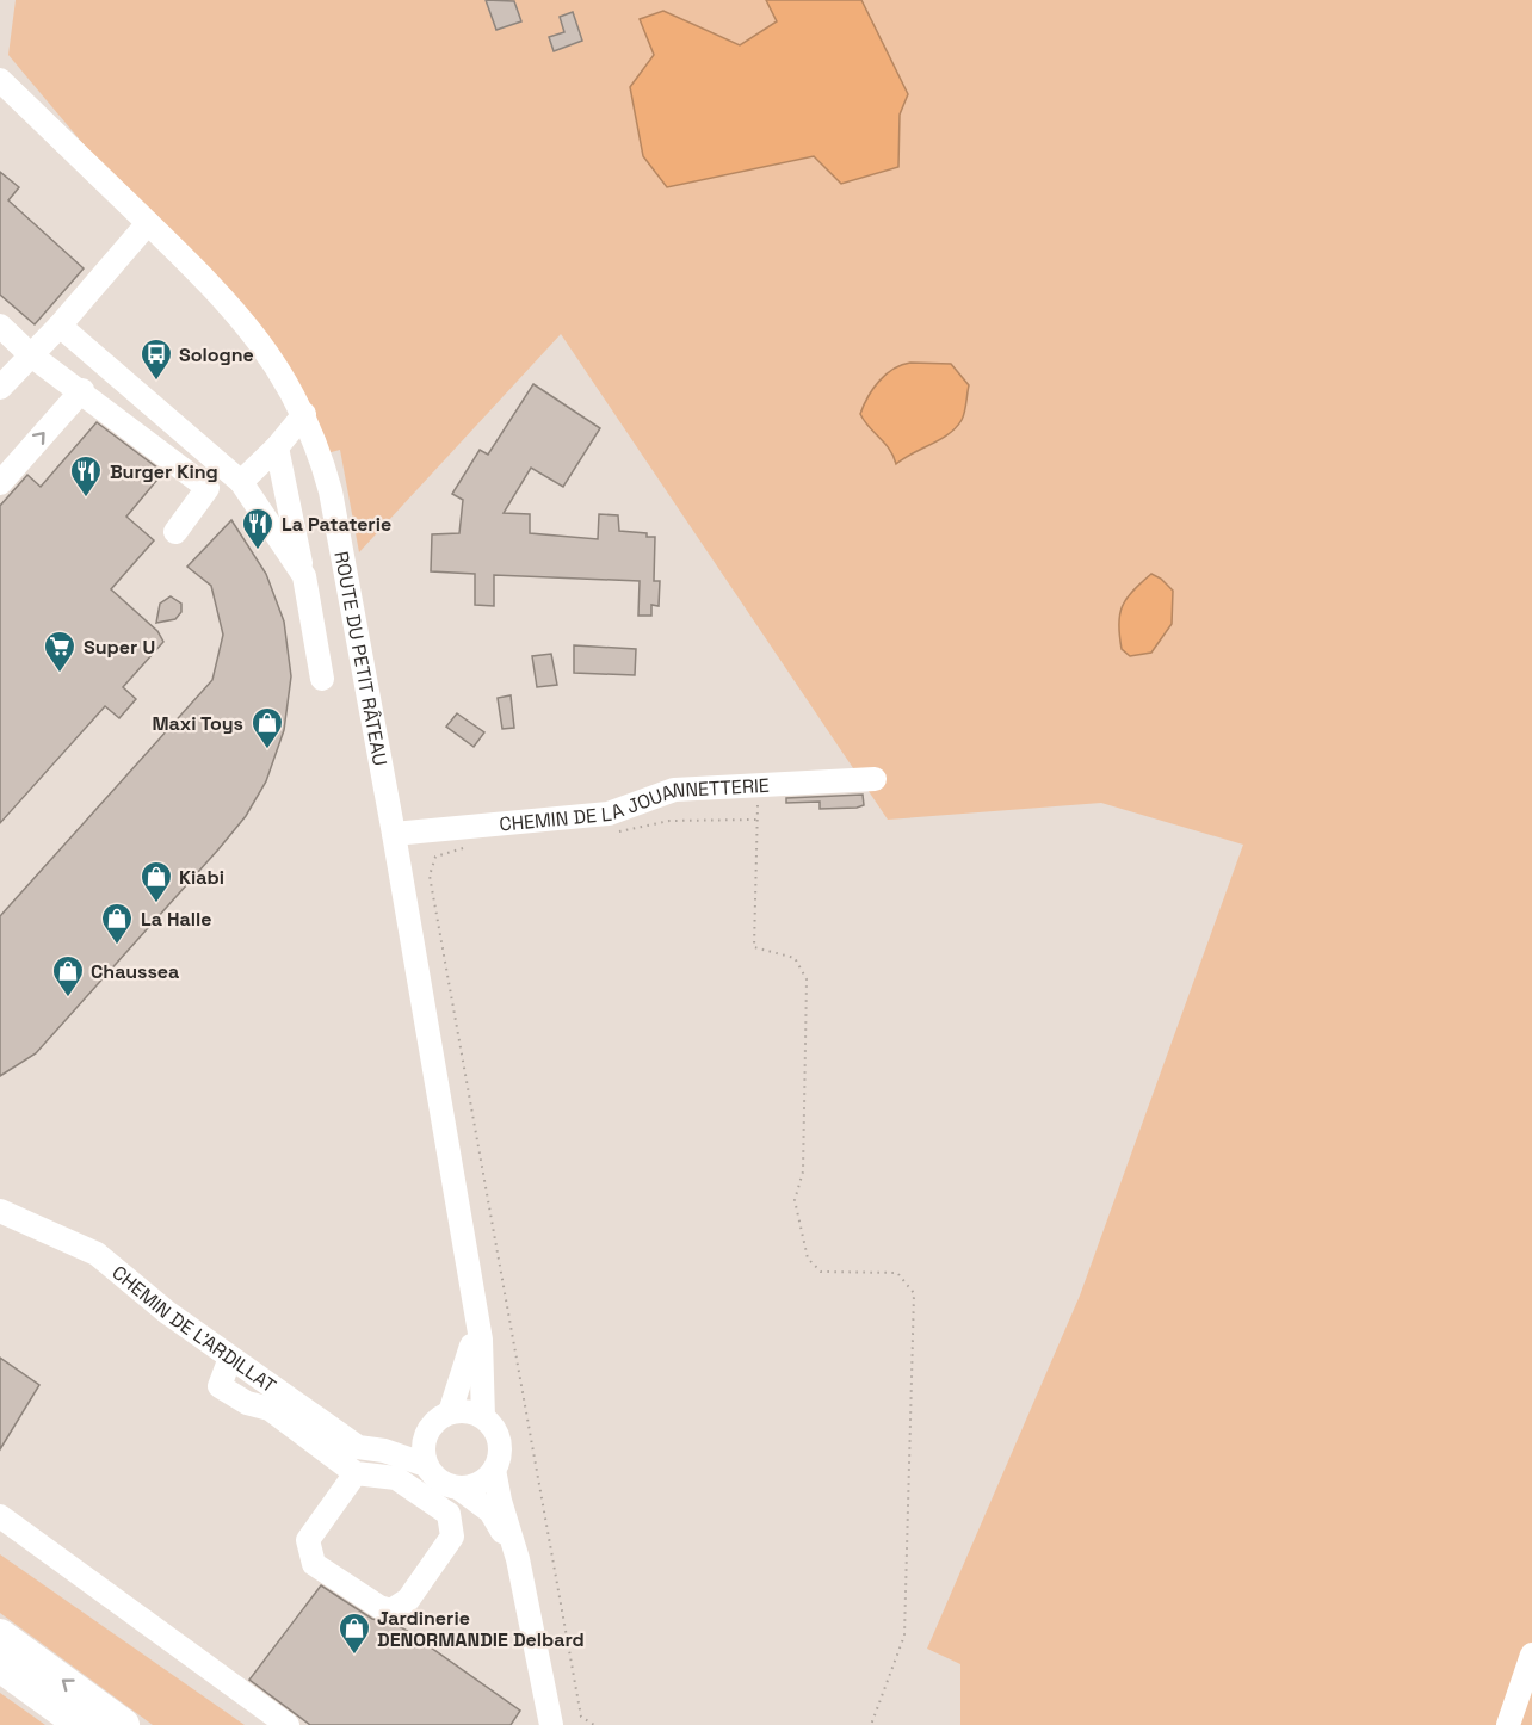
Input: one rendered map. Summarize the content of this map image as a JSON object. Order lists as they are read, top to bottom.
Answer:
{
  "streets": {
    "street": ["ROUTE DU PETIT RÂTEAU", "CHEMIN DE LA JOUANNETTERIE", "CHEMIN DE L'ARDILLAT"]
  },
  "crossings": [
    ["ROUTE DU PETIT RÂTEAU", "CHEMIN DE LA JOUANNETTERIE"],
    ["ROUTE DU PETIT RÂTEAU", "CHEMIN DE L'ARDILLAT"]
  ],
  "places": {
    "bus stop": ["Sologne"],
    "restaurant": ["Burger King", "La Pataterie"],
    "supermarket": ["Super U"],
    "shop": [
      "Maxi Toys",
      "Kiabi",
      "La Halle",
      "Chaussea",
      "Jardinerie DENORMANDIE Delbard"
    ]
  }
}
